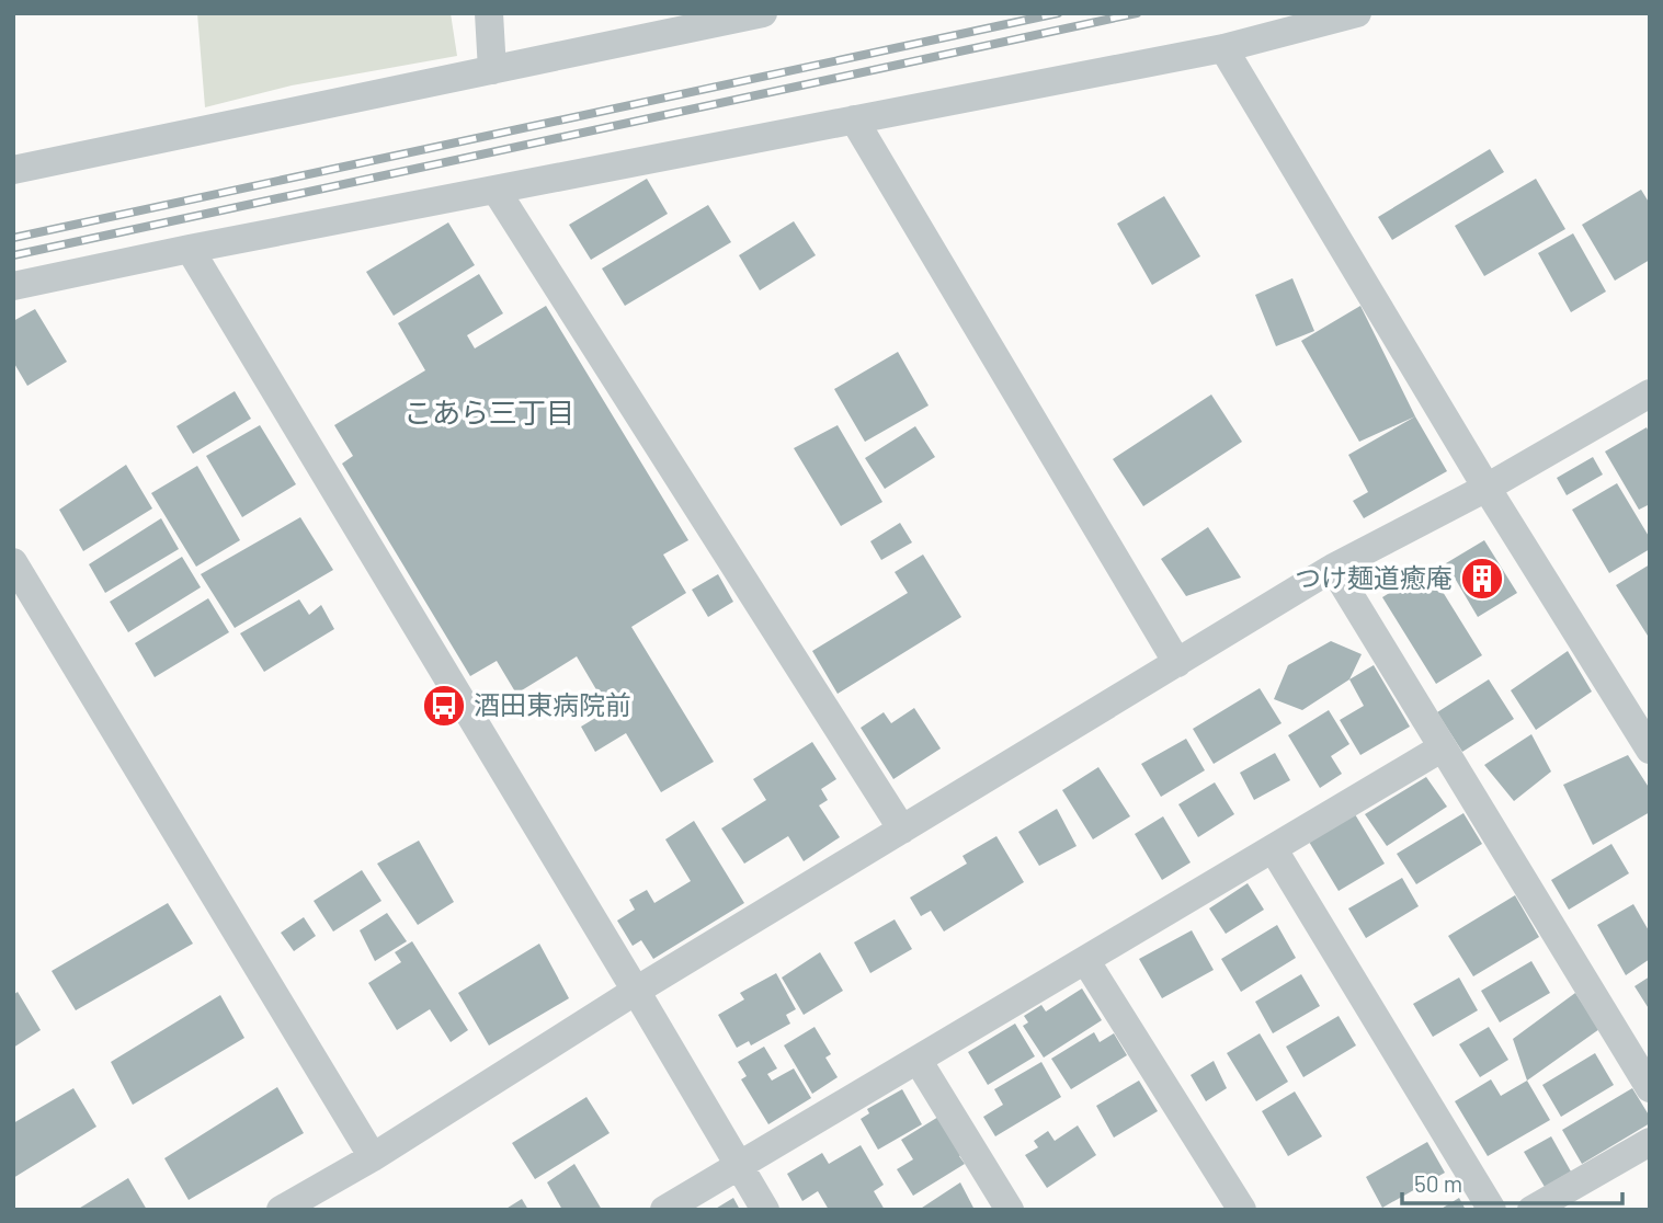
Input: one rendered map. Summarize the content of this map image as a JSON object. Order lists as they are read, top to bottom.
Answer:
{
  "districts": ["こあら三丁目"],
  "places": {
    "building": ["つけ麺道癒庵"],
    "bus stop": ["酒田東病院前"]
  },
  "scale_bar": "50 m"
}
